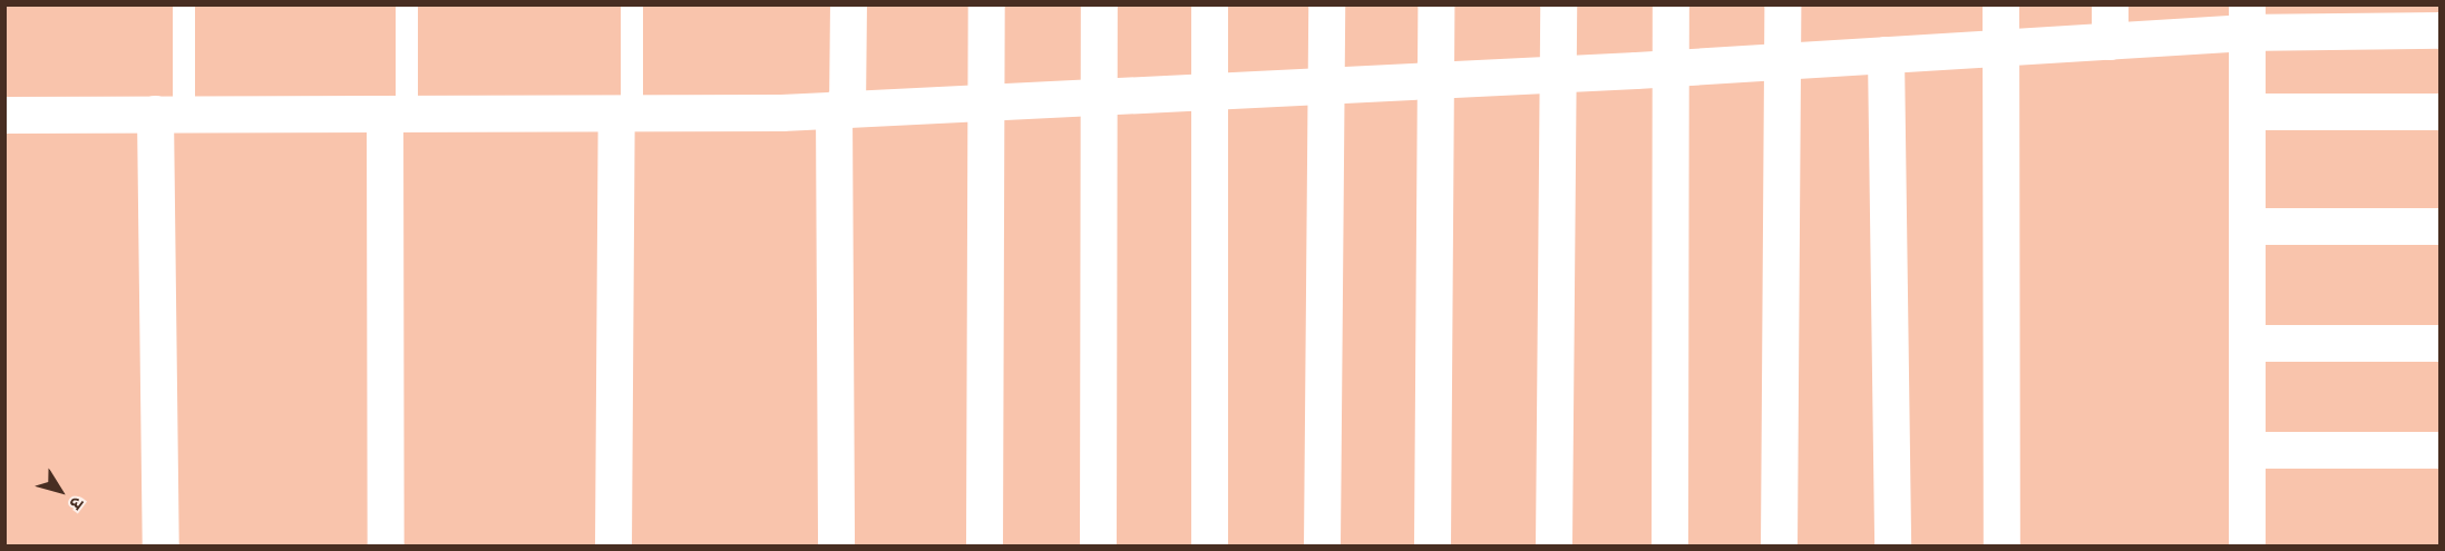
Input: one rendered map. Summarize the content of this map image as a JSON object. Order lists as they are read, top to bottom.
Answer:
{
  "north": "bottom right"
}
